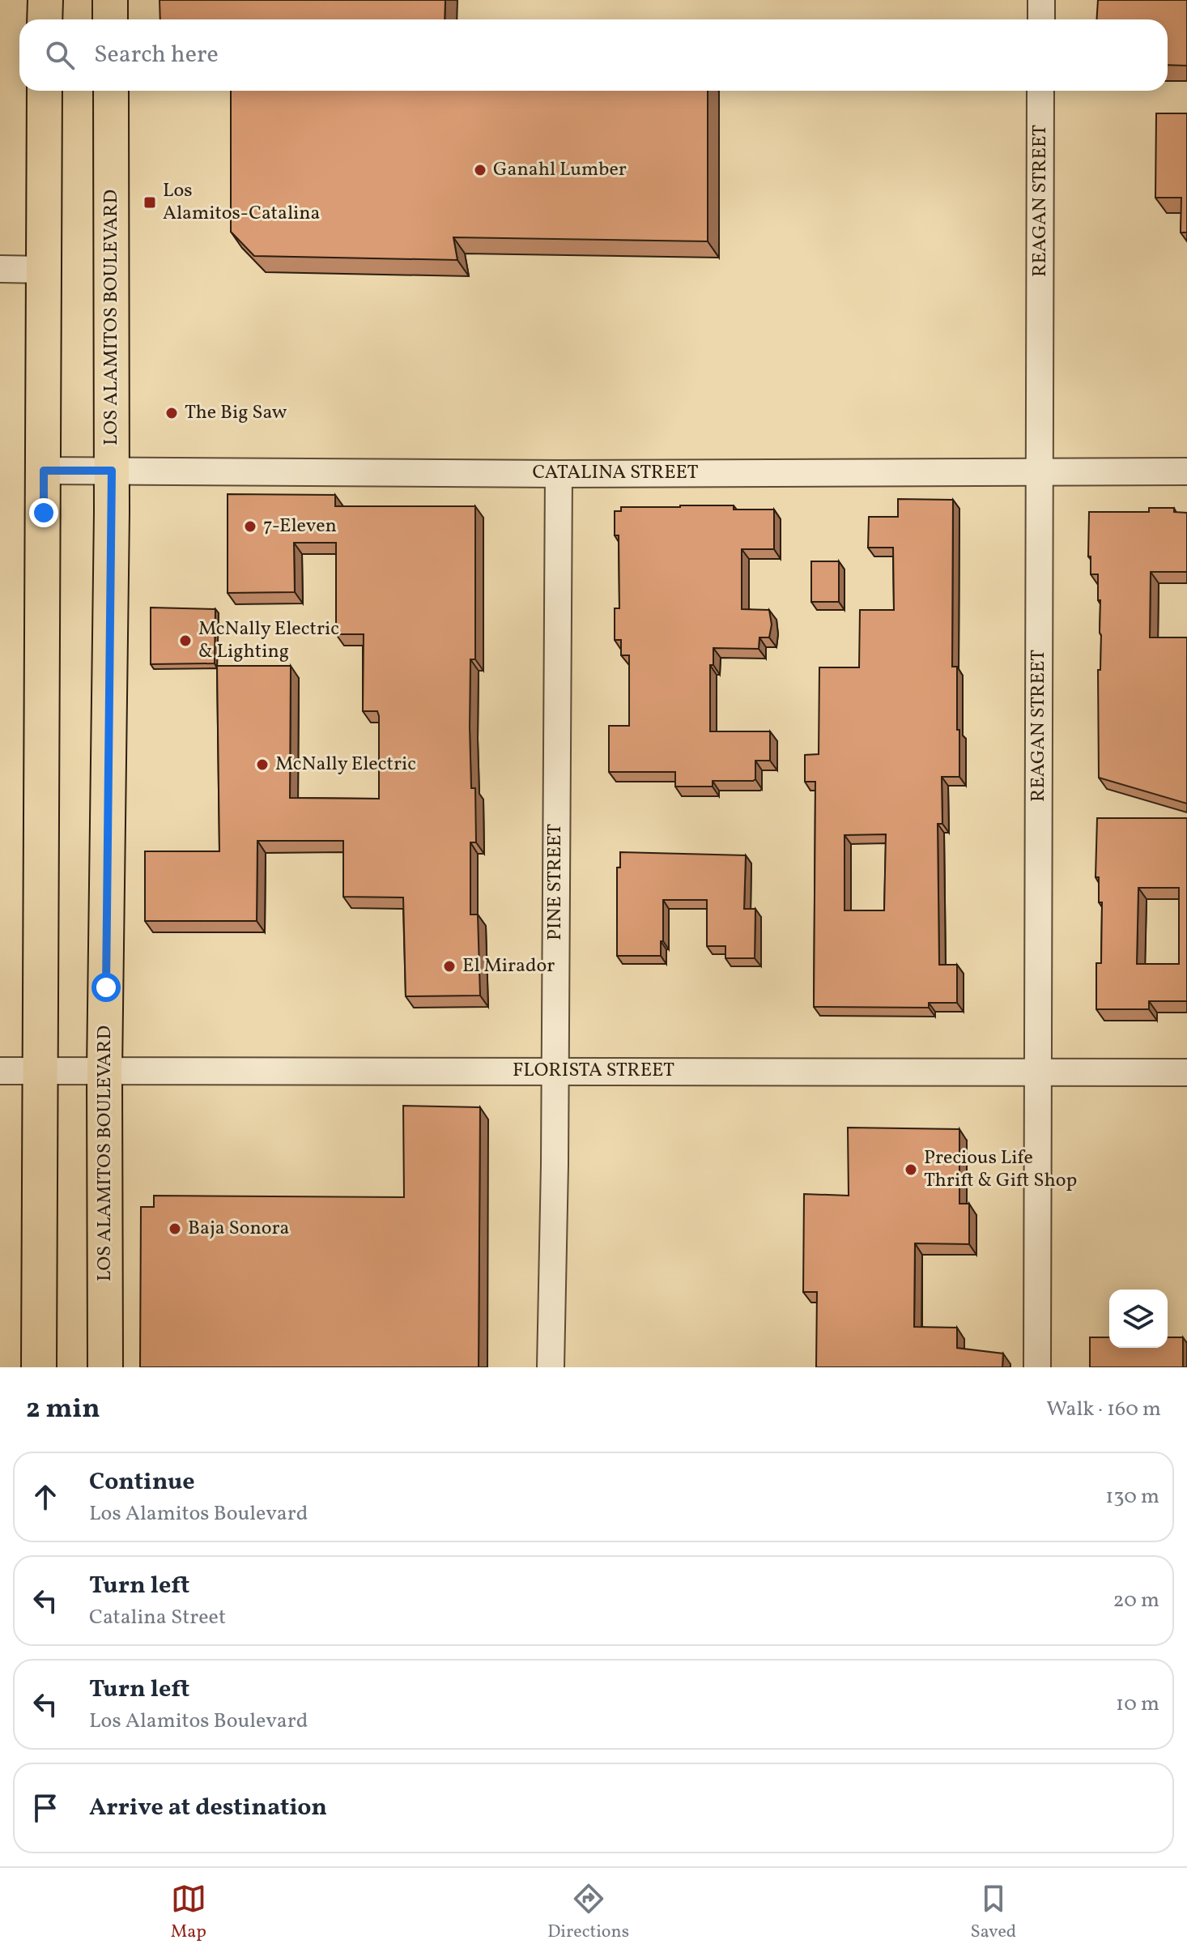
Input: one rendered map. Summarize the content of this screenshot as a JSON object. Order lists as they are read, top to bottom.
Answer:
{
  "streets": {
    "main road": ["LOS ALAMITOS BOULEVARD"],
    "street": [
      "REAGAN STREET",
      "CATALINA STREET",
      "PINE STREET",
      "FLORISTA STREET"
    ]
  },
  "crossings": [
    ["REAGAN STREET", "CATALINA STREET"],
    ["REAGAN STREET", "FLORISTA STREET"],
    ["LOS ALAMITOS BOULEVARD", "CATALINA STREET"],
    ["LOS ALAMITOS BOULEVARD", "FLORISTA STREET"],
    ["CATALINA STREET", "PINE STREET"],
    ["PINE STREET", "FLORISTA STREET"]
  ],
  "places": {
    "other": [
      "Ganahl Lumber",
      "The Big Saw",
      "7-Eleven",
      "McNally Electric & Lighting",
      "McNally Electric",
      "El Mirador",
      "Precious Life Thrift & Gift Shop",
      "Baja Sonora"
    ],
    "transit": ["Los Alamitos-Catalina"]
  },
  "page": {
    "search": "Search here",
    "heading": ["2 min", "Walk · 160 m"],
    "list": [
      ["Continue", "Los Alamitos Boulevard", "130 m"],
      ["Turn left", "Catalina Street", "20 m"],
      ["Turn left", "Los Alamitos Boulevard", "10 m"],
      "Arrive at destination"
    ],
    "nav": ["Map", "Directions", "Saved"]
  }
}
